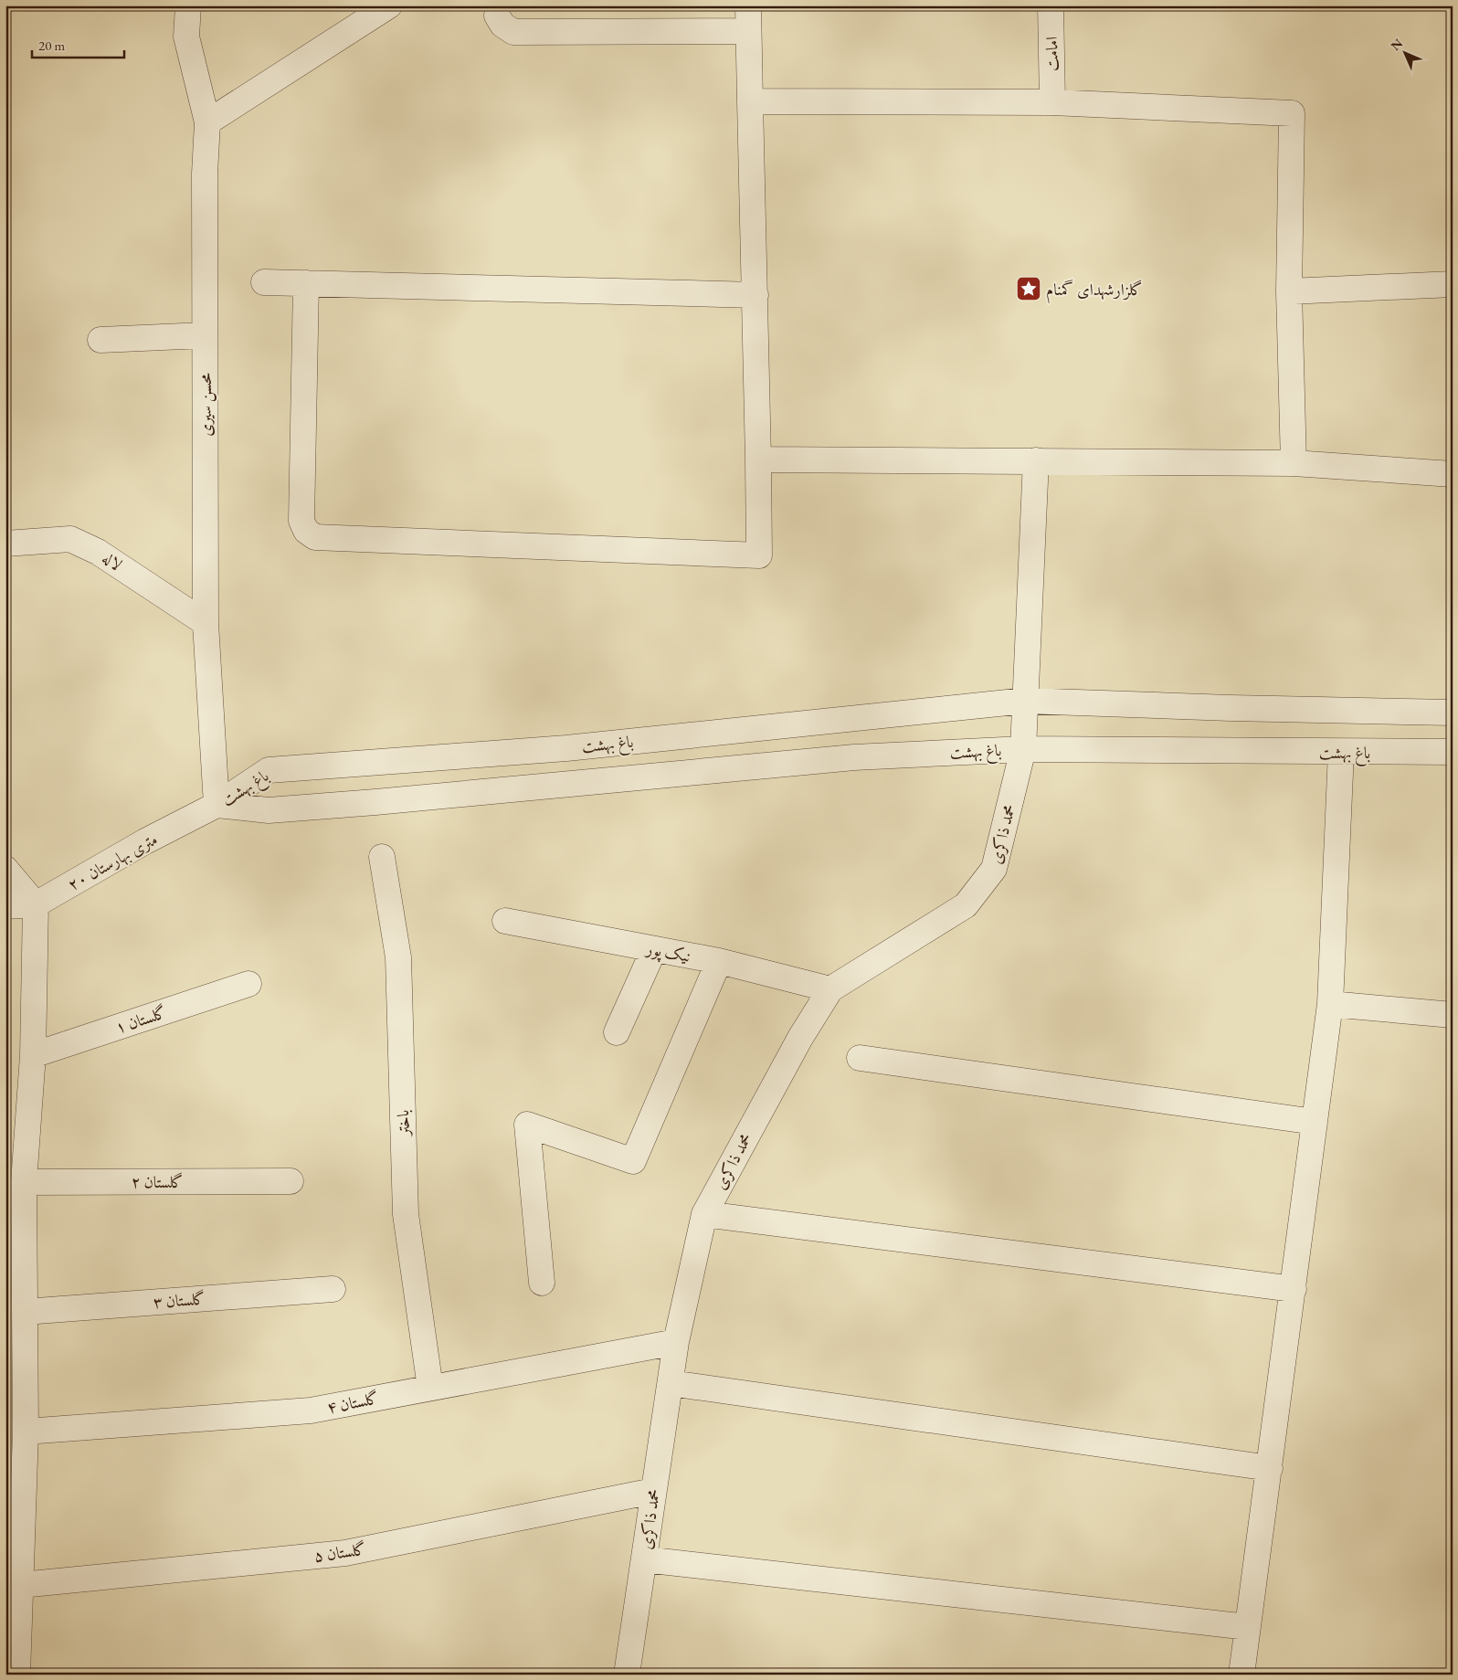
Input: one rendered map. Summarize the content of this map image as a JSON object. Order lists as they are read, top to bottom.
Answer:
{
  "streets": {
    "street": [
      "امامت",
      "محسن سیری",
      "لاله",
      "باغ بهشت",
      "محمد ذاکری",
      "۲۰ متری بهارستان",
      "نیک پور",
      "گلستان ۱",
      "باختر",
      "گلستان ۲",
      "گلستان ۳",
      "گلستان ۴",
      "گلستان ۵"
    ]
  },
  "crossings": [
    ["محسن سیری", "لاله"],
    ["محسن سیری", "باغ بهشت"],
    ["محسن سیری", "۲۰ متری بهارستان"],
    ["باغ بهشت", "محمد ذاکری"],
    ["باغ بهشت", "۲۰ متری بهارستان"],
    ["محمد ذاکری", "نیک پور"],
    ["محمد ذاکری", "گلستان ۴"],
    ["محمد ذاکری", "گلستان ۵"],
    ["باختر", "گلستان ۴"]
  ],
  "places": {
    "place": ["گلزارشهدای گمنام"]
  },
  "scale_bar": "20 m",
  "north": "top left"
}
